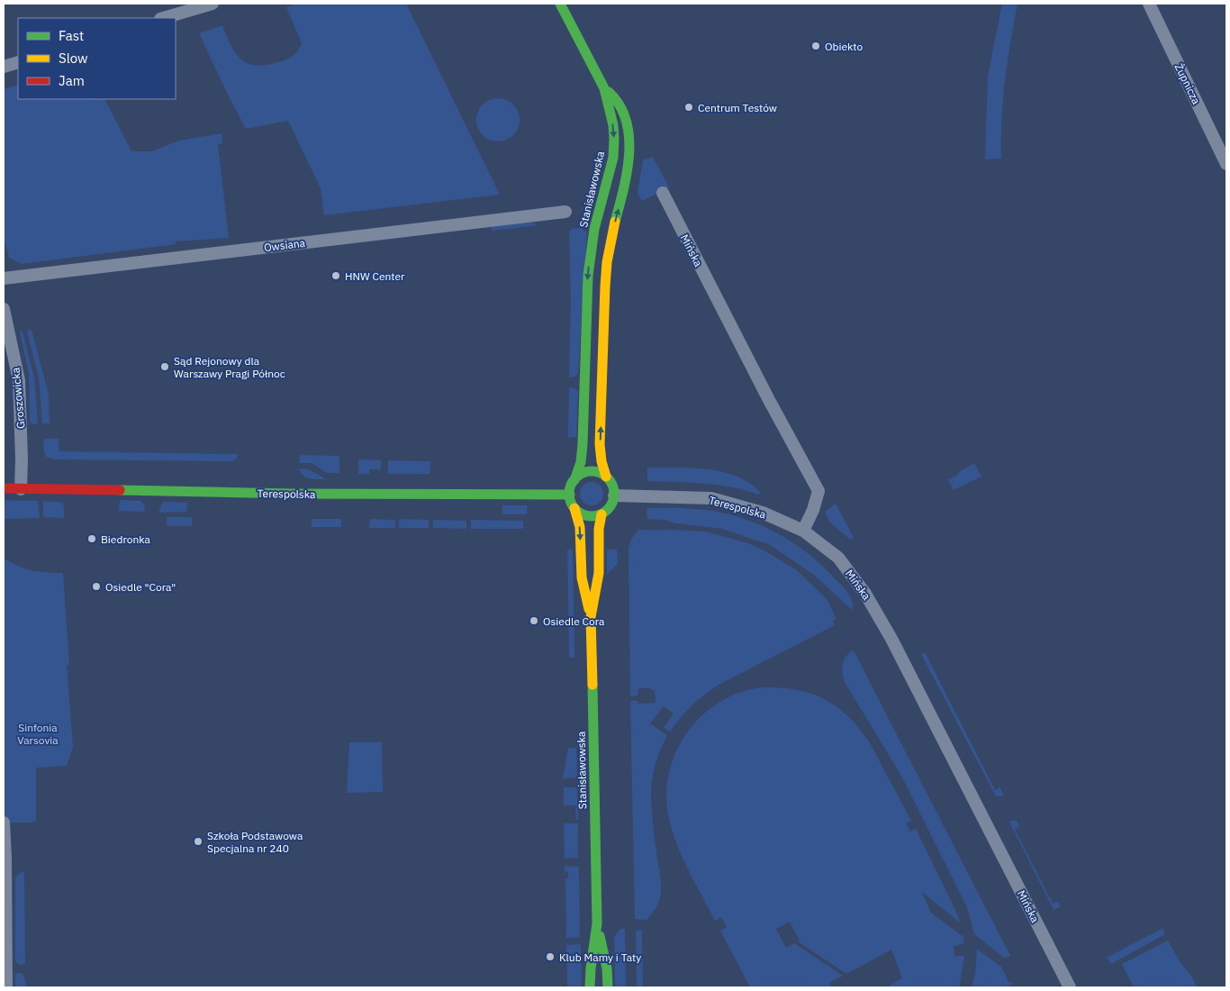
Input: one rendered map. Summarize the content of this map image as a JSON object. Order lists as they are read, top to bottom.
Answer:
{
  "streets": {
    "street": [
      "Żupnicza",
      "Stanisławowska",
      "Owsiana",
      "Mińska",
      "Groszowicka",
      "Terespolska"
    ]
  },
  "crossings": [
    ["Stanisławowska", "Terespolska"],
    ["Mińska", "Terespolska"],
    ["Groszowicka", "Terespolska"]
  ],
  "parks": ["Sinfonia Varsovia"],
  "places": [
    "Obiekto",
    "Centrum Testów",
    "HNW Center",
    "Sąd Rejonowy dla Warszawy Pragi Północ",
    "Biedronka",
    "Osiedle \"Cora\"",
    "Osiedle Cora",
    "Szkoła Podstawowa Specjalna nr 240",
    "Klub Mamy i Taty"
  ],
  "legend": ["Fast", "Slow", "Jam"]
}
